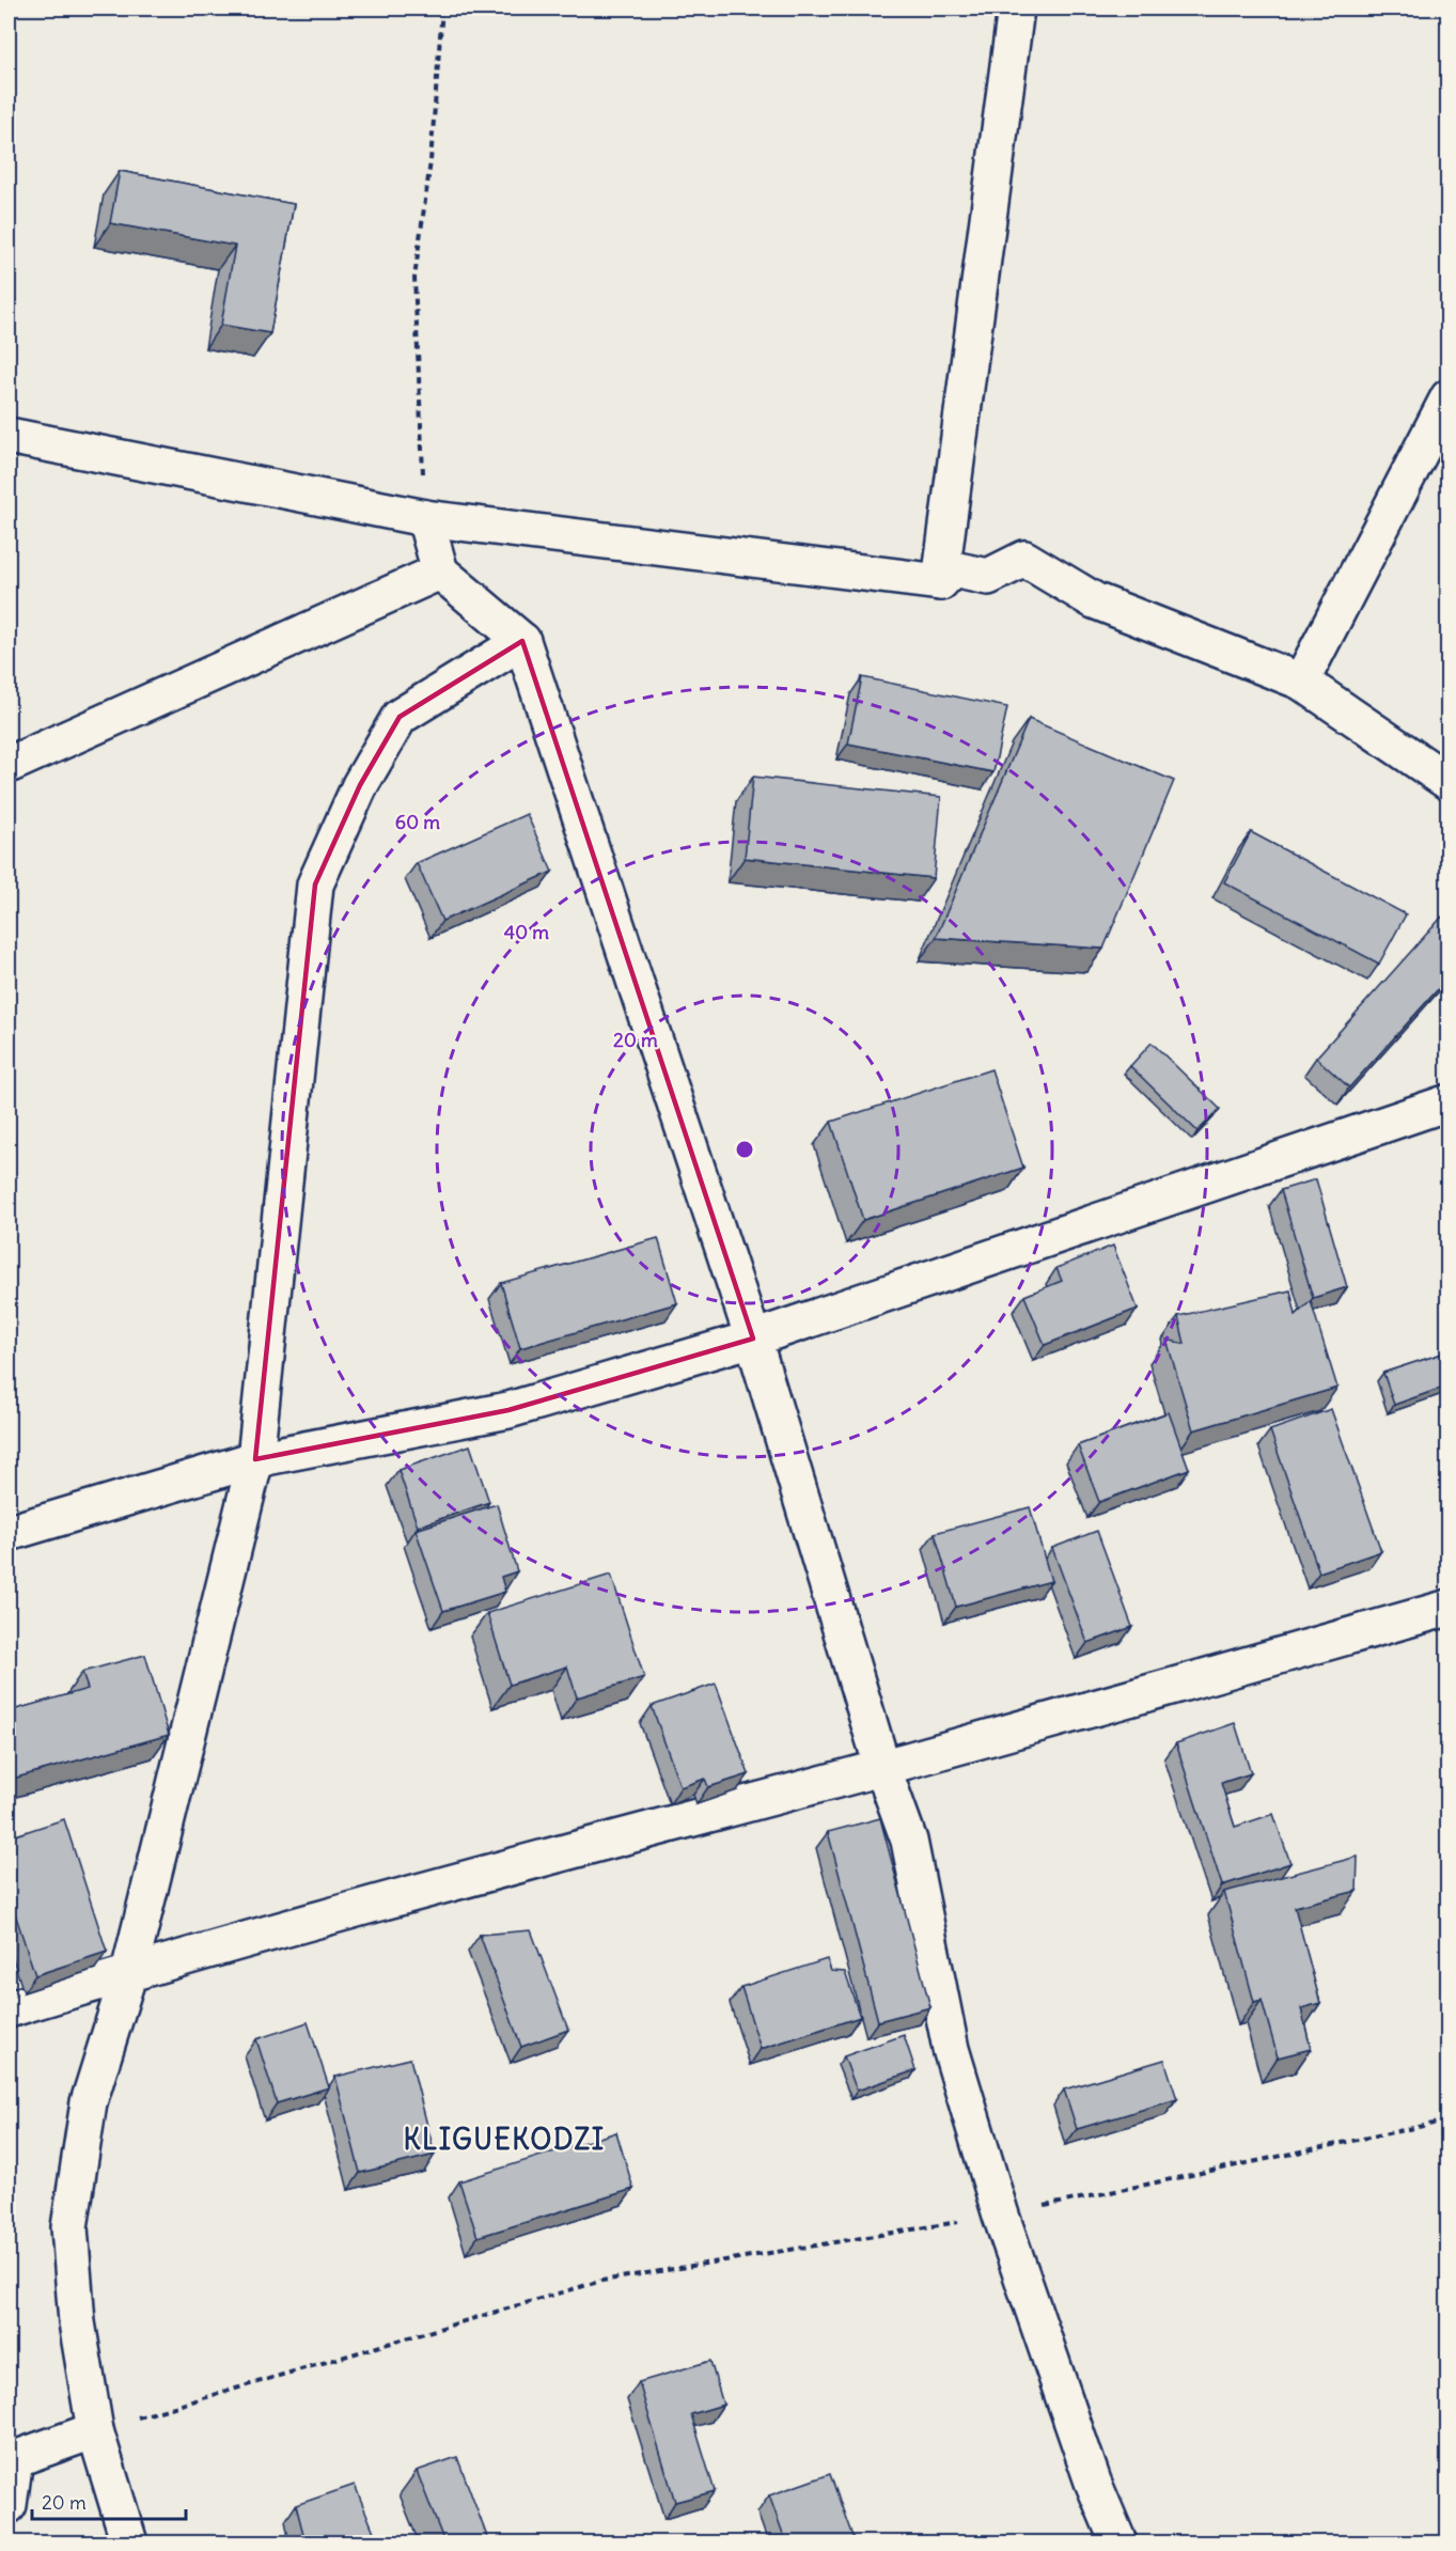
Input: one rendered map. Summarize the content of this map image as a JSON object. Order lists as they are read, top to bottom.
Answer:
{
  "districts": ["KLIGUEKODZI"],
  "scale_bar": "20 m",
  "rings": ["60 m", "40 m", "20 m"]
}
